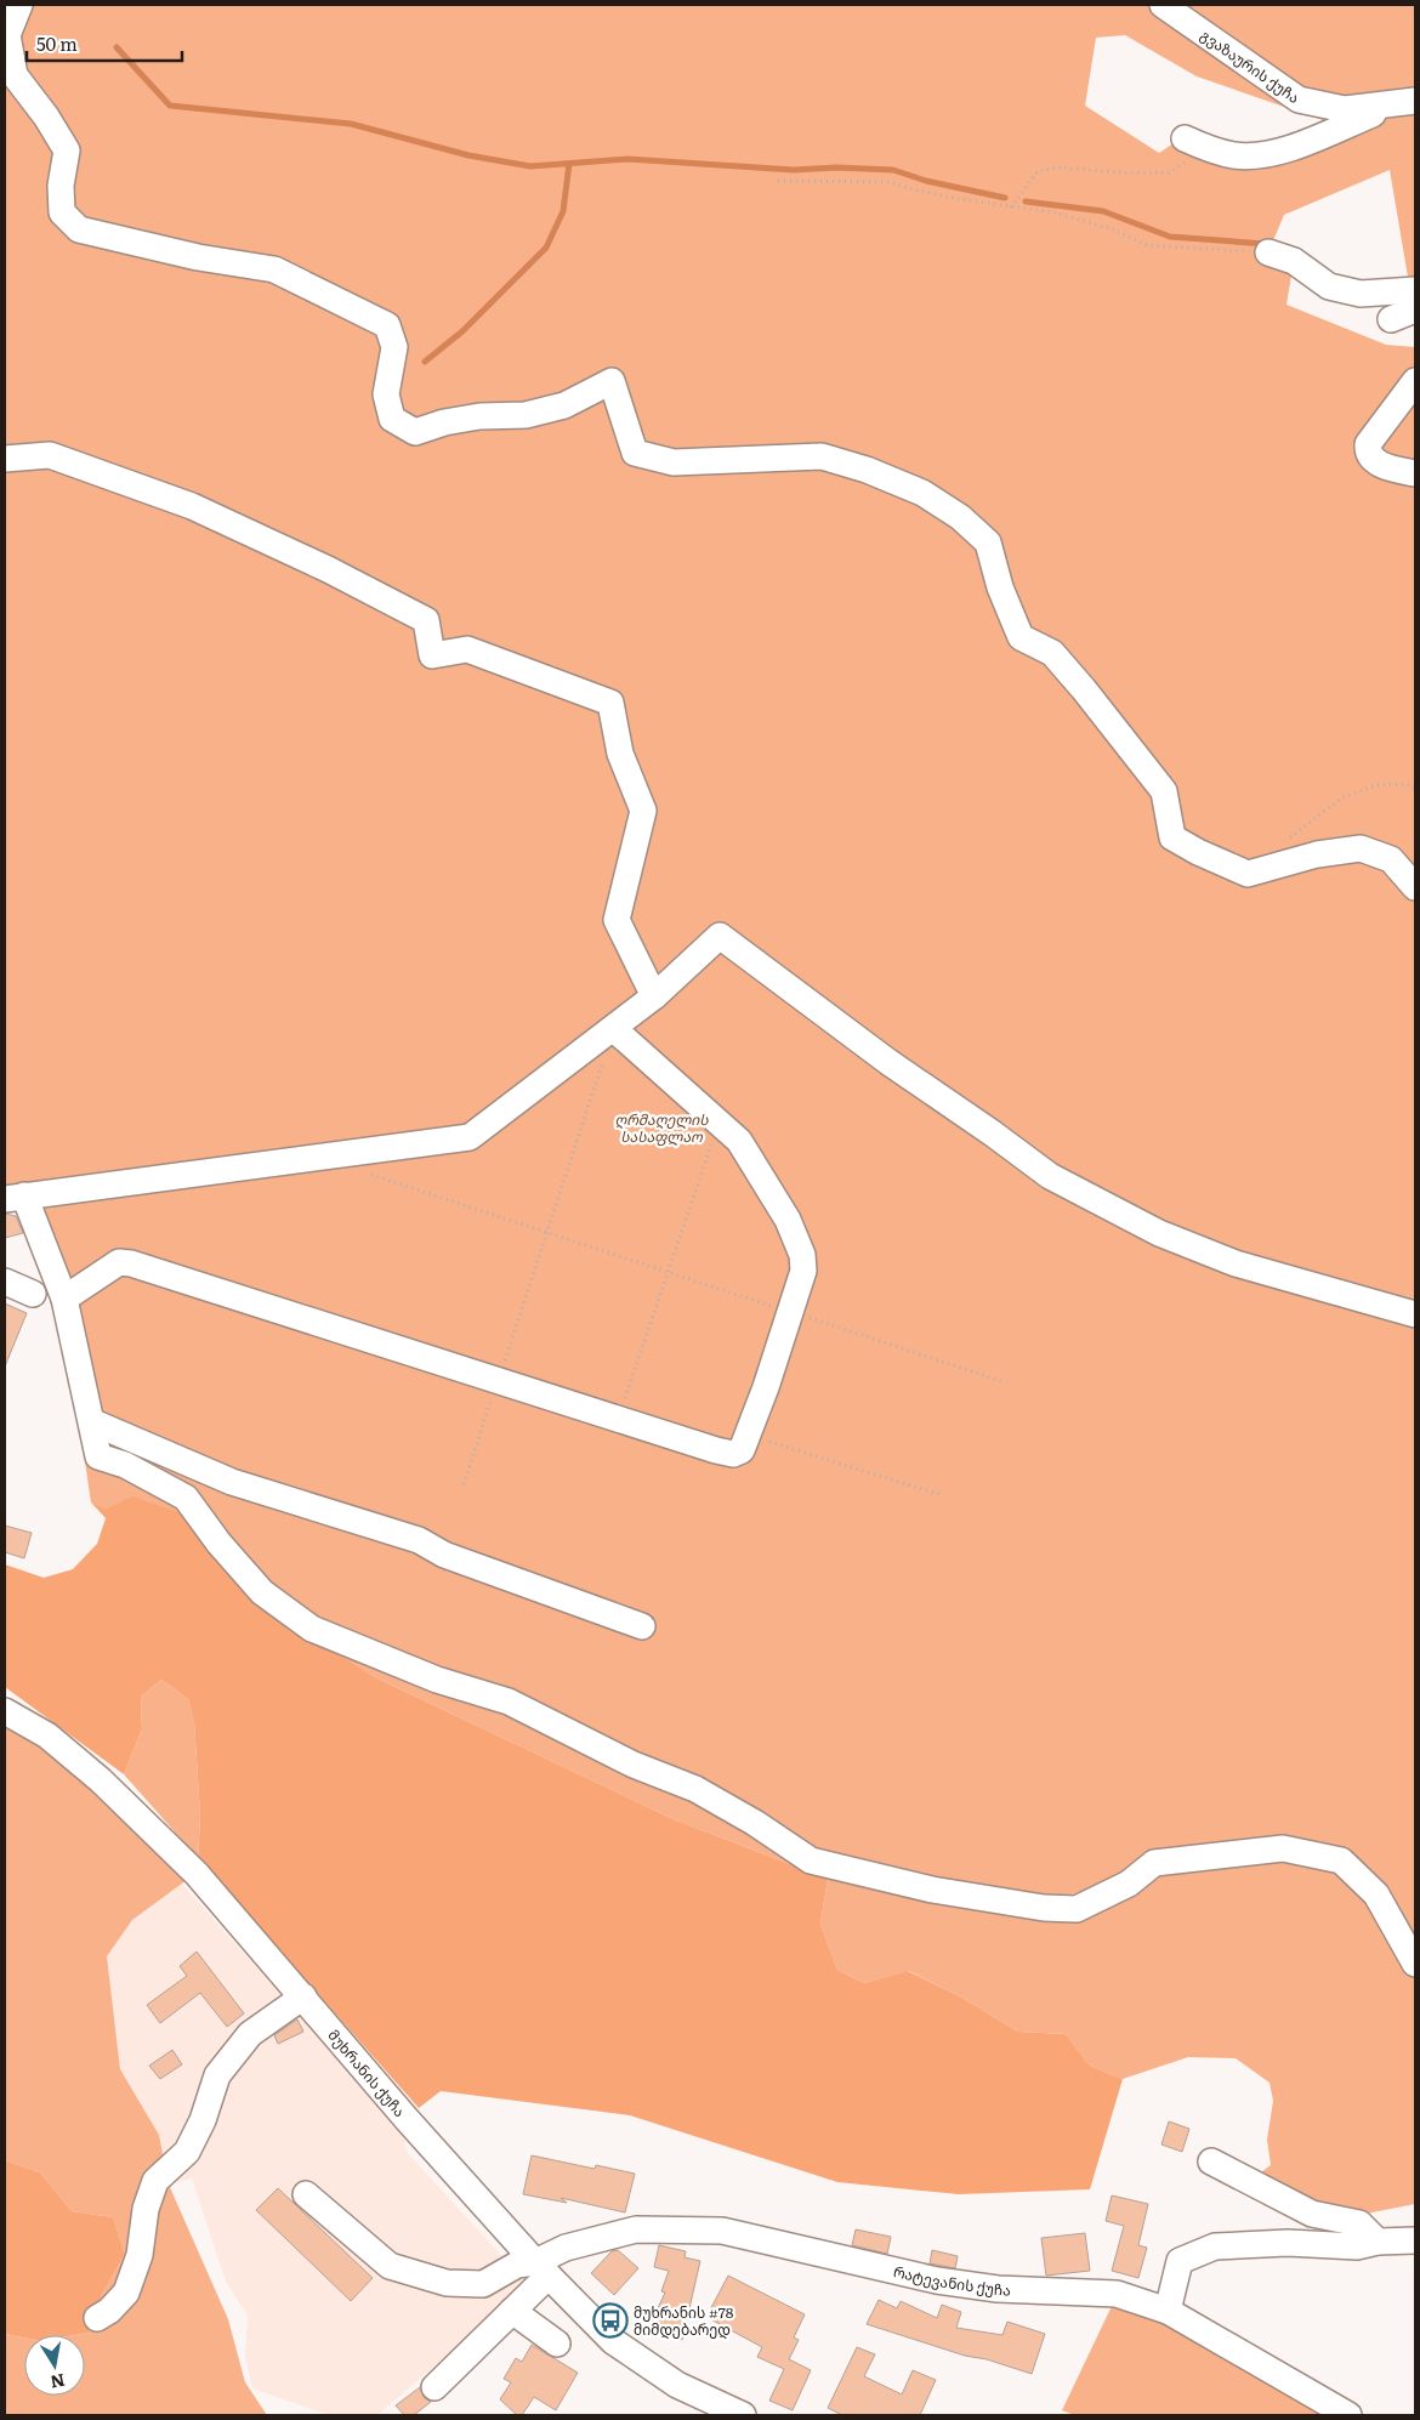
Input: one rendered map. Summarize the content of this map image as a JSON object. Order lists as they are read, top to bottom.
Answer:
{
  "streets": {
    "street": ["გვაზაურის ქუჩა", "მუხრანის ქუჩა", "რატევანის ქუჩა"]
  },
  "crossings": [
    ["მუხრანის ქუჩა", "რატევანის ქუჩა"]
  ],
  "parks": ["ღრმაღელის სასაფლაო"],
  "places": {
    "bus stop": ["მუხრანის #78 მიმდებარედ"]
  },
  "scale_bar": "50 m",
  "north": "bottom"
}
